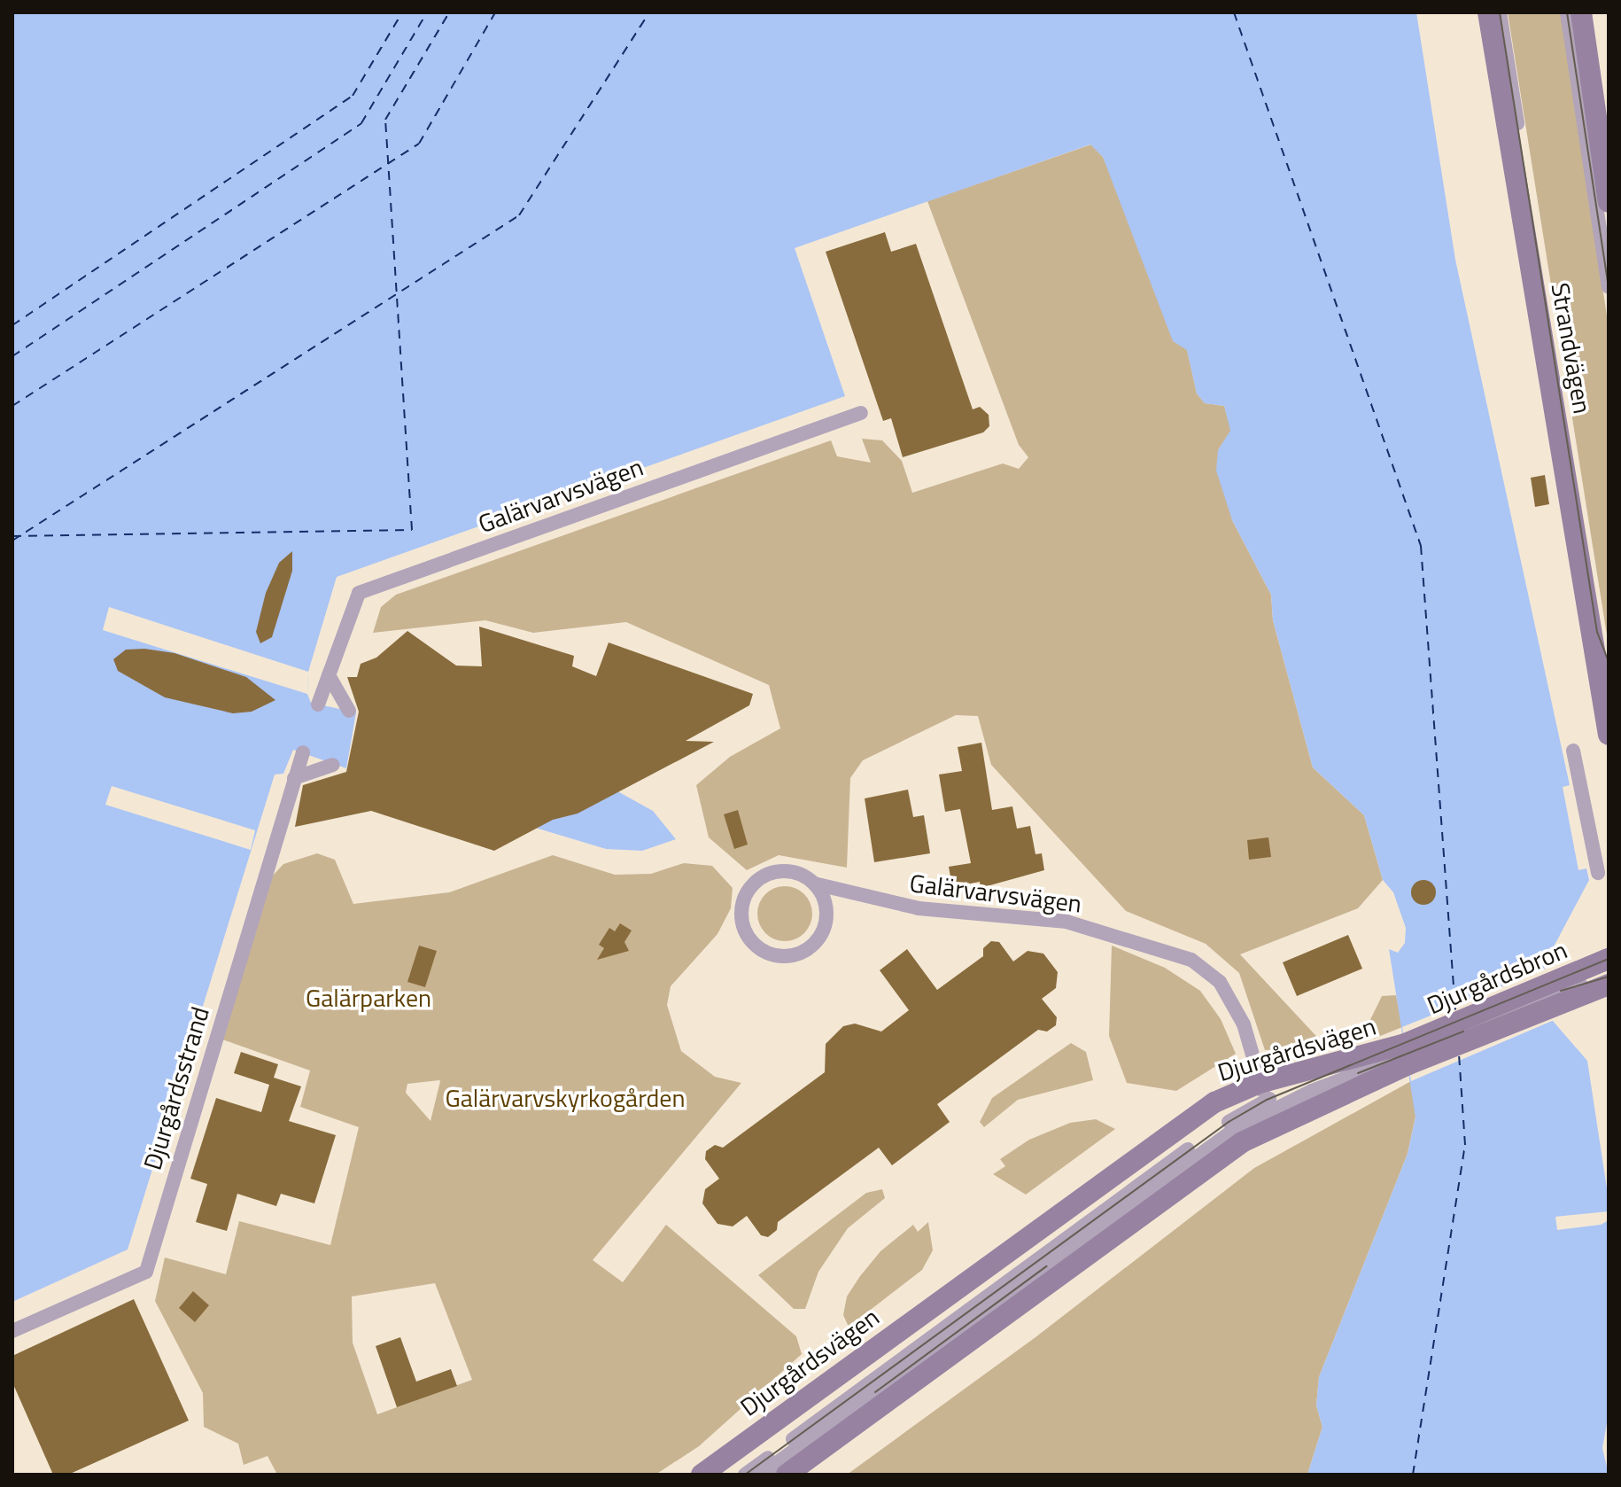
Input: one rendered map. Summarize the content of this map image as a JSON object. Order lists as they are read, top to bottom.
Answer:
{
  "streets": {
    "street": [
      "Strandvägen",
      "Galärvarvsvägen",
      "Djurgårdsbron",
      "Djurgårdsvägen",
      "Djurgårdsstrand"
    ]
  },
  "crossings": [
    ["Galärvarvsvägen", "Djurgårdsvägen"],
    ["Djurgårdsbron", "Djurgårdsvägen"]
  ],
  "parks": ["Galärparken", "Galärvarvskyrkogården"]
}
